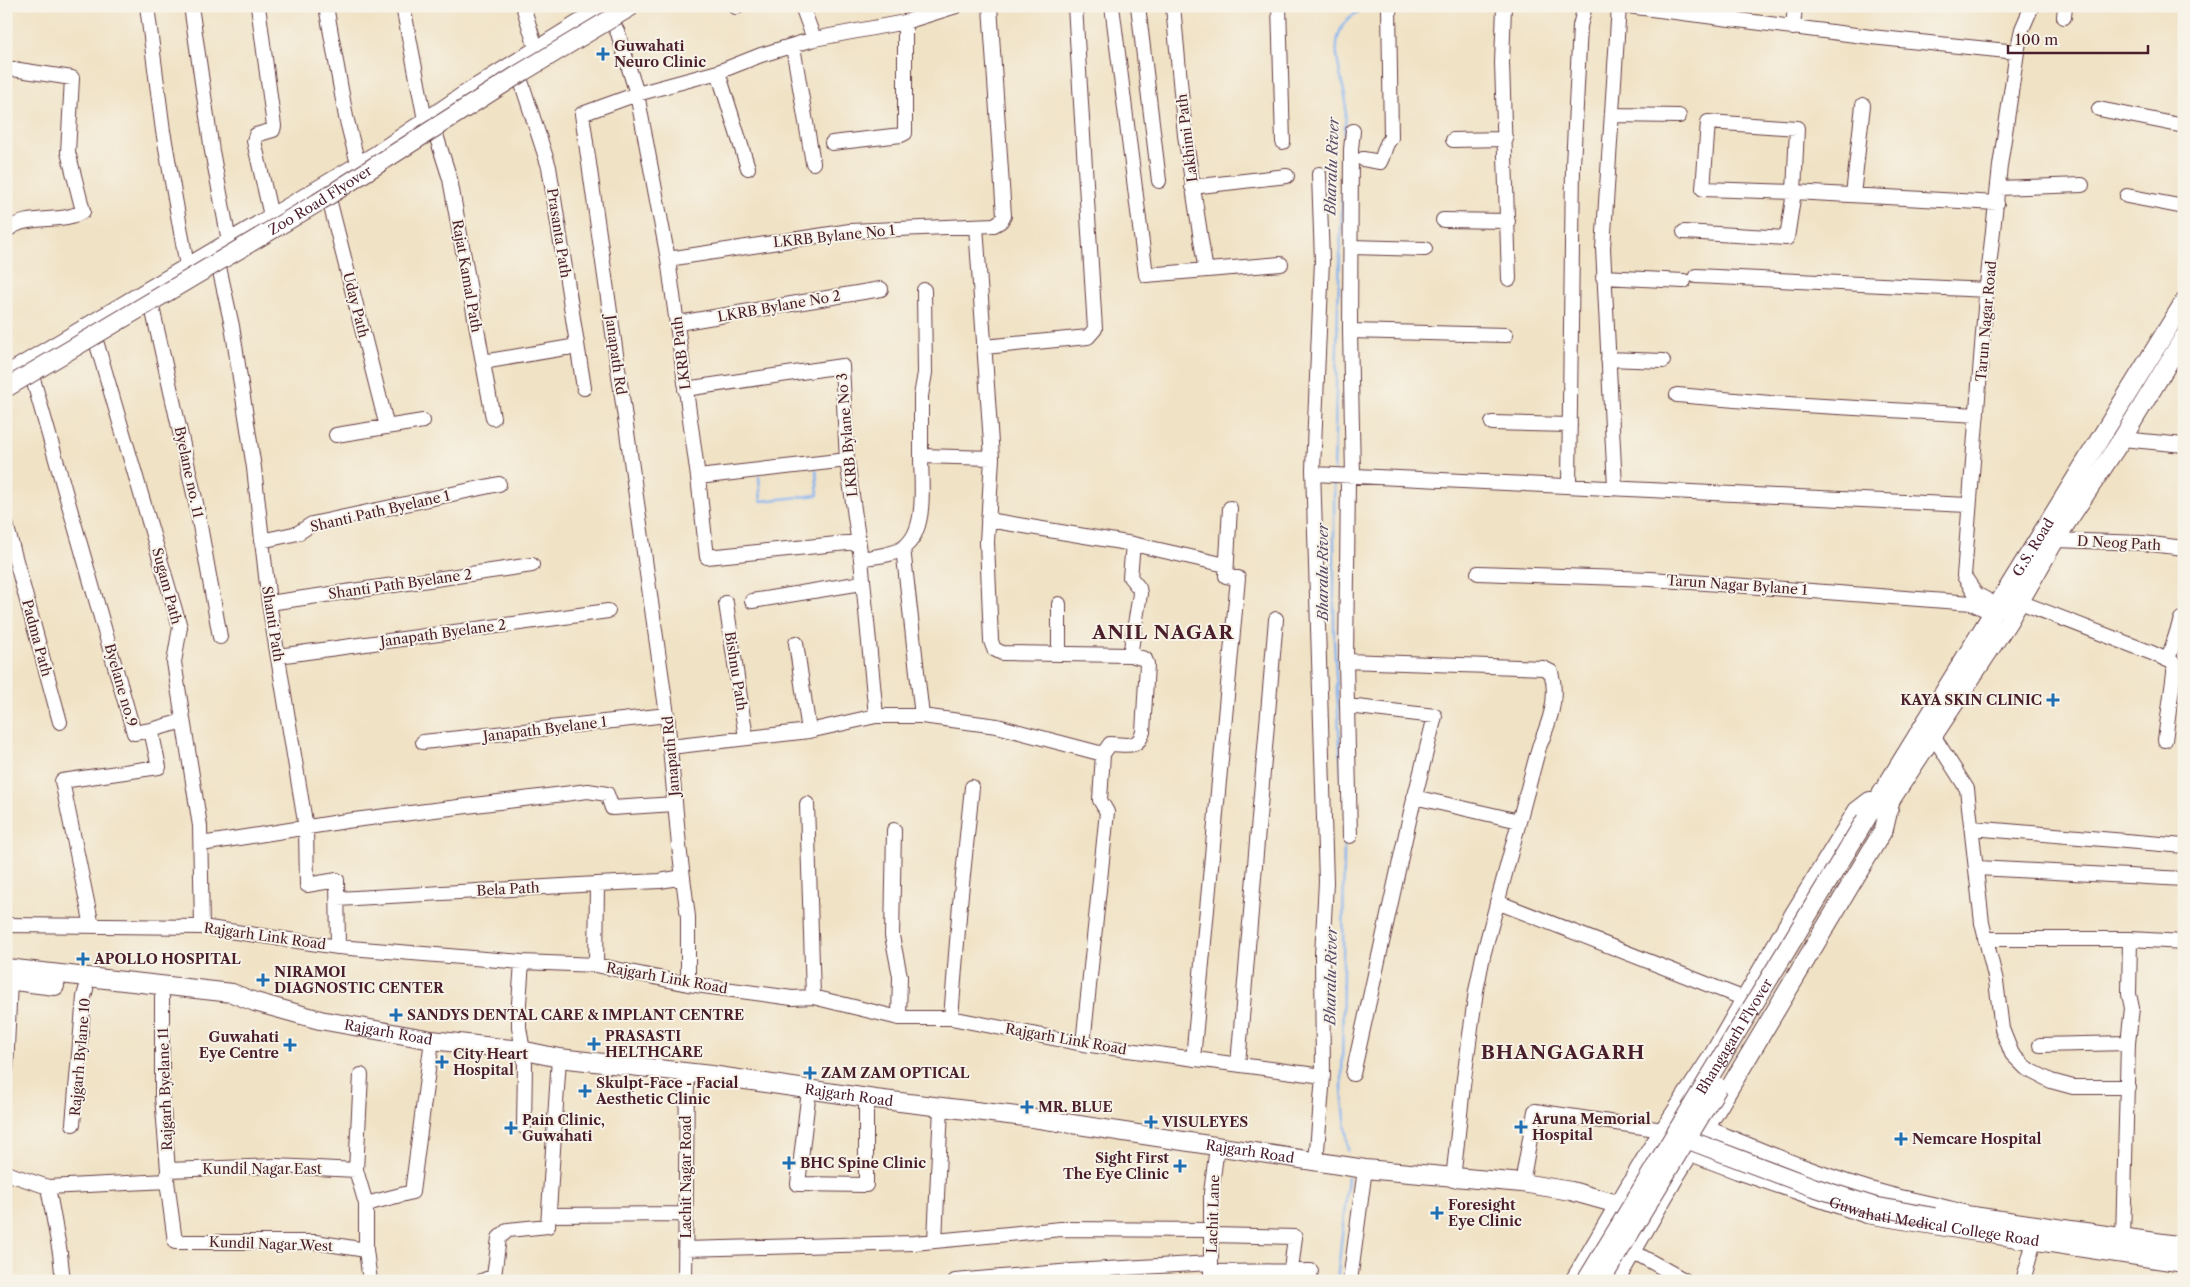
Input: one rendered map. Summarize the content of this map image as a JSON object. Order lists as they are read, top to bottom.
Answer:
{
  "streets": {
    "main road": [
      "Zoo Road Flyover",
      "G.S. Road",
      "Rajgarh Road",
      "Bhangagarh Flyover",
      "Guwahati Medical College Road"
    ],
    "street": [
      "Lakhimi Path",
      "Prasanta Path",
      "LKRB Bylane No 1",
      "Rajat Kamal Path",
      "Uday Path",
      "LKRB Bylane No 2",
      "Tarun Nagar Road",
      "LKRB Path",
      "Janapath Rd",
      "LKRB Bylane No 3",
      "Byelane no. 11",
      "Shanti Path Byelane 1",
      "D Neog Path",
      "Shanti Path Byelane 2",
      "Tarun Nagar Bylane 1",
      "Sugam Path",
      "Shanti Path",
      "Janapath Byelane 2",
      "Padma Path",
      "Bishnu Path",
      "Byelane no.9",
      "Janapath Byelane 1",
      "Bela Path",
      "Rajgarh Link Road",
      "Rajgarh Bylane 10",
      "Rajgarh Byelane 11",
      "Kundil Nagar East",
      "Lachit Nagar Road",
      "Lachit Lane",
      "Kundil Nagar West"
    ]
  },
  "crossings": [
    ["LKRB Bylane No 1", "LKRB Path"],
    ["LKRB Bylane No 2", "LKRB Path"],
    ["Tarun Nagar Road", "G.S. Road"],
    ["Tarun Nagar Road", "Tarun Nagar Bylane 1"],
    ["LKRB Path", "Janapath Rd"],
    ["LKRB Path", "LKRB Bylane No 3"],
    ["Janapath Rd", "Janapath Byelane 1"],
    ["Janapath Rd", "Bela Path"],
    ["Janapath Rd", "Rajgarh Link Road"],
    ["Shanti Path Byelane 1", "Shanti Path"],
    ["G.S. Road", "Tarun Nagar Bylane 1"],
    ["G.S. Road", "Bhangagarh Flyover"],
    ["Shanti Path Byelane 2", "Shanti Path"],
    ["Sugam Path", "Rajgarh Link Road"],
    ["Shanti Path", "Janapath Byelane 2"],
    ["Shanti Path", "Bela Path"],
    ["Shanti Path", "Rajgarh Link Road"],
    ["Byelane no.9", "Rajgarh Link Road"],
    ["Rajgarh Road", "Rajgarh Bylane 10"],
    ["Rajgarh Road", "Rajgarh Byelane 11"],
    ["Rajgarh Road", "Lachit Nagar Road"],
    ["Rajgarh Road", "Lachit Lane"],
    ["Bhangagarh Flyover", "Guwahati Medical College Road"],
    ["Rajgarh Byelane 11", "Kundil Nagar East"],
    ["Rajgarh Byelane 11", "Kundil Nagar West"]
  ],
  "districts": ["ANIL NAGAR", "BHANGAGARH"],
  "water": ["Bharalu River"],
  "places": {
    "health": [
      "Guwahati Neuro Clinic",
      "KAYA SKIN CLINIC",
      "APOLLO HOSPITAL",
      "NIRAMOI DIAGNOSTIC CENTER",
      "SANDYS DENTAL CARE & IMPLANT CENTRE",
      "PRASASTI HELTHCARE",
      "Guwahati Eye Centre",
      "City Heart Hospital",
      "ZAM ZAM OPTICAL",
      "Skulpt-Face - Facial Aesthetic Clinic",
      "MR. BLUE",
      "VISULEYES",
      "Aruna Memorial Hospital",
      "Pain Clinic, Guwahati",
      "Nemcare Hospital",
      "BHC Spine Clinic",
      "Sight First The Eye Clinic",
      "Foresight Eye Clinic"
    ]
  },
  "scale_bar": "100 m"
}
